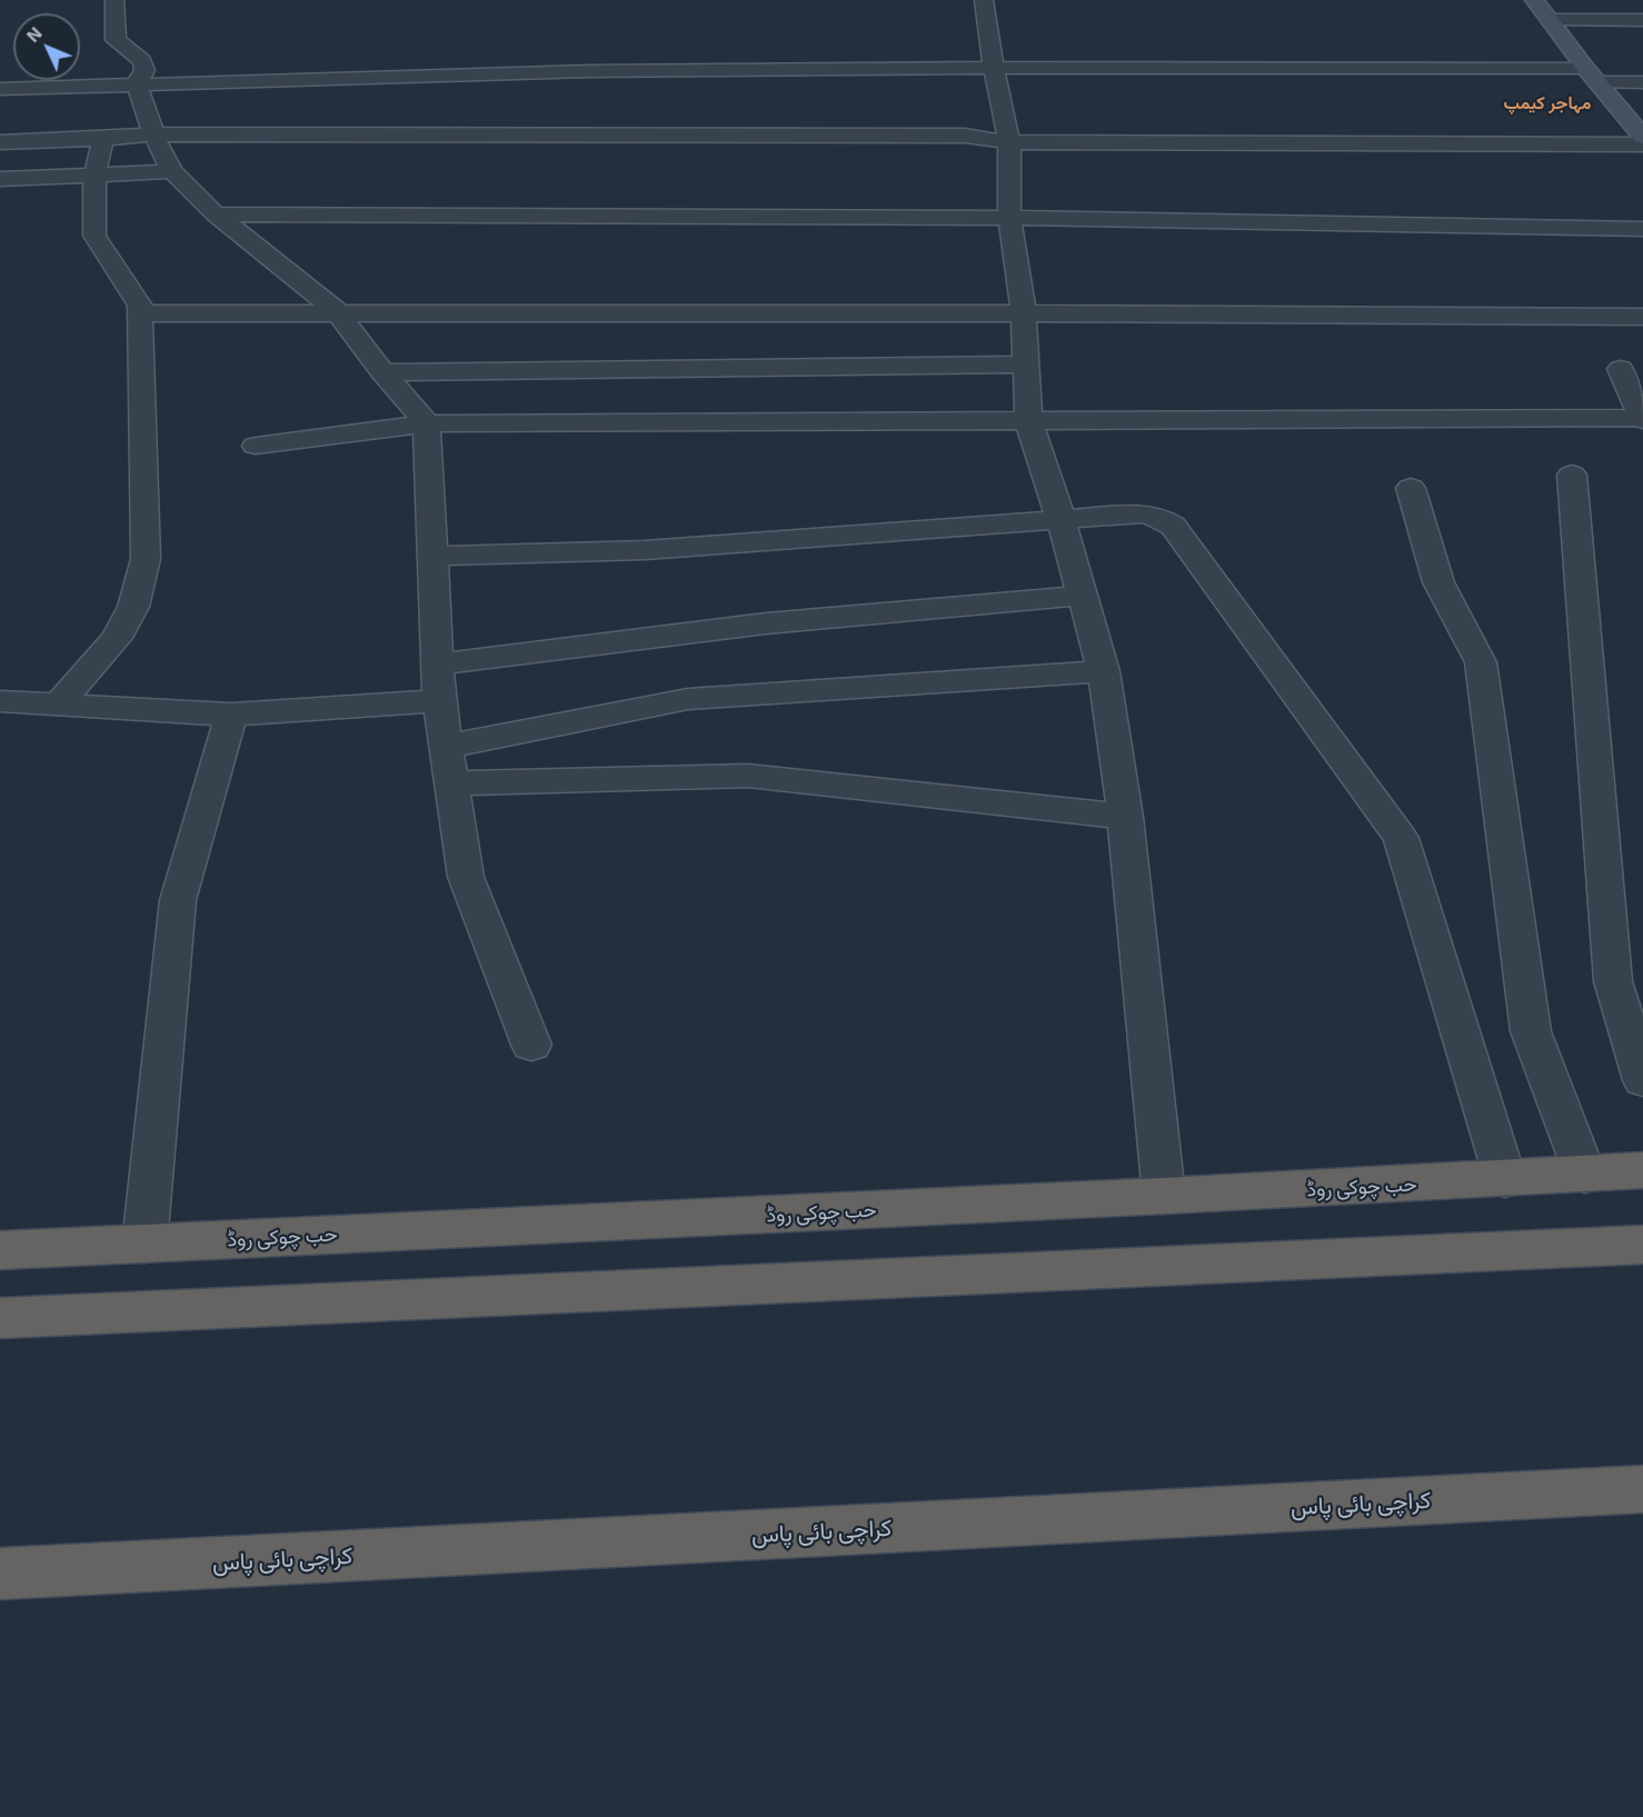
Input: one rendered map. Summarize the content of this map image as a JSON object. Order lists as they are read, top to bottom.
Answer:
{
  "streets": {
    "highway": ["حب چوکی روڈ", "کراچی بائی پاس"]
  },
  "districts": ["مہاجر کیمپ"],
  "north": "top left"
}
